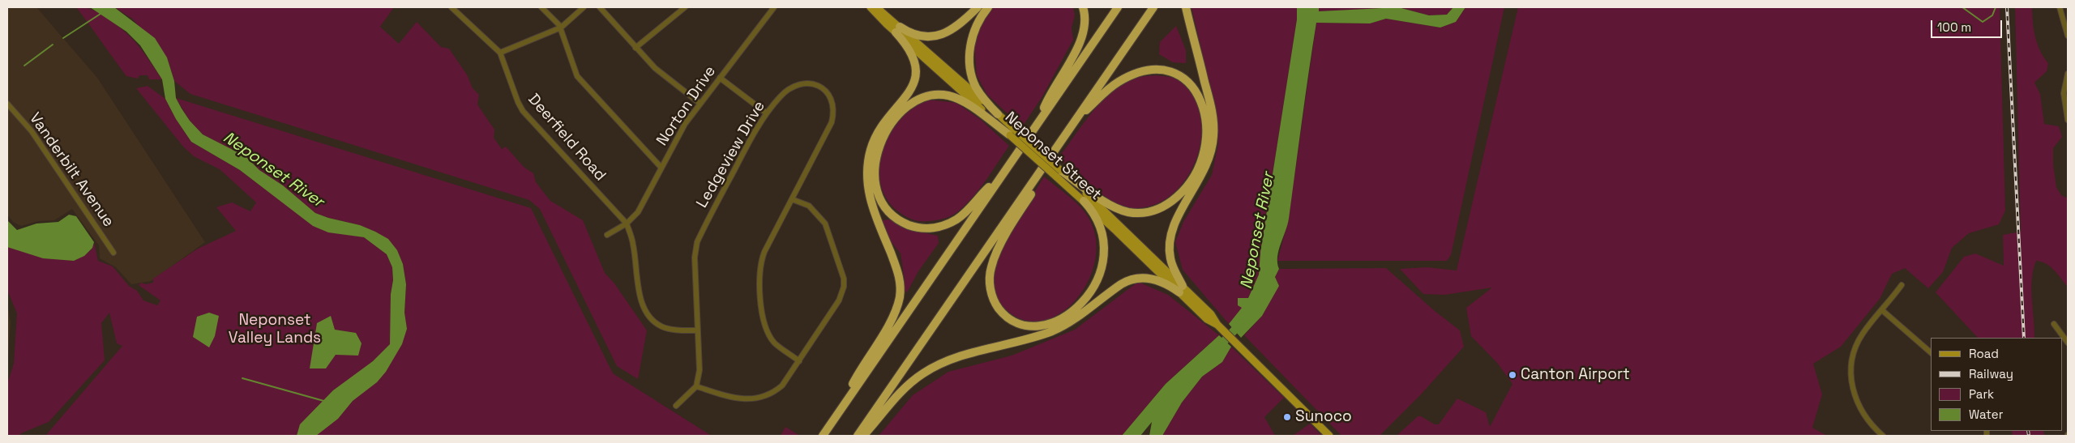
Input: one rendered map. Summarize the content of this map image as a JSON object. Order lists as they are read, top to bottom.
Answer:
{
  "streets": {
    "main road": ["Neponset Street"],
    "street": [
      "Norton Drive",
      "Deerfield Road",
      "Ledgeview Drive",
      "Vanderbilt Avenue"
    ]
  },
  "crossings": [
    ["Norton Drive", "Deerfield Road"]
  ],
  "water": ["Neponset River"],
  "parks": ["Neponset Valley Lands"],
  "places": ["Canton Airport", "Sunoco"],
  "legend": [
    "Road",
    "Railway",
    "Park",
    "Water"
  ],
  "scale_bar": "100 m"
}
